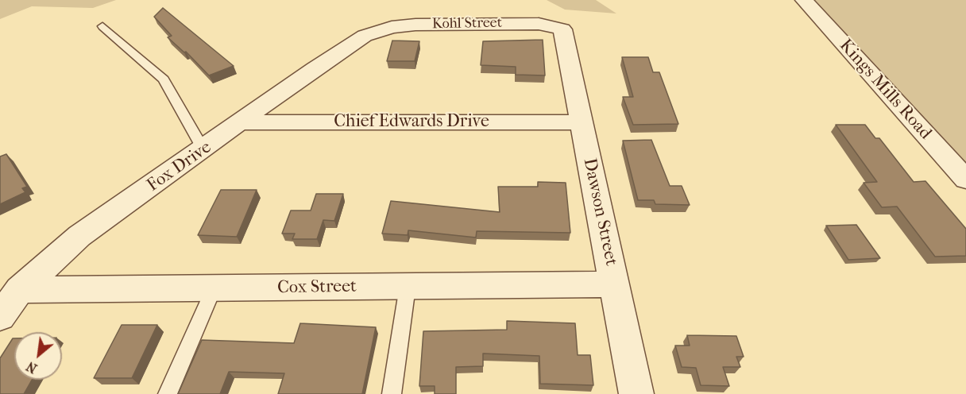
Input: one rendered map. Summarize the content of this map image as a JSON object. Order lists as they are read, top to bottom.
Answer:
{
  "streets": {
    "street": [
      "Kohl Street",
      "Kings Mills Road",
      "Chief Edwards Drive",
      "Fox Drive",
      "Dawson Street",
      "Cox Street"
    ]
  },
  "crossings": [
    ["Kohl Street", "Fox Drive"],
    ["Kohl Street", "Dawson Street"],
    ["Chief Edwards Drive", "Fox Drive"],
    ["Chief Edwards Drive", "Dawson Street"],
    ["Fox Drive", "Cox Street"],
    ["Dawson Street", "Cox Street"]
  ],
  "north": "bottom left"
}
